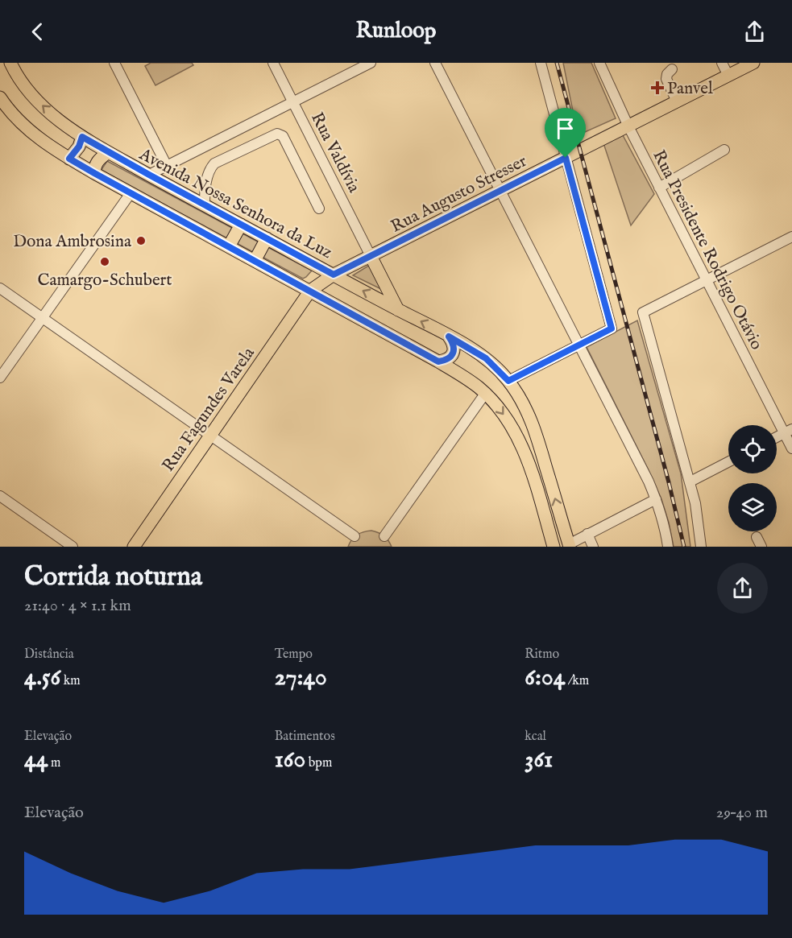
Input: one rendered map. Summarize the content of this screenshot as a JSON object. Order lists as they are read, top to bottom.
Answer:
{
  "streets": {
    "main road": ["Rua Augusto Stresser", "Avenida Nossa Senhora da Luz", "Rua Fagundes Varela"],
    "street": ["Rua Valdívia", "Rua Presidente Rodrigo Otávio"]
  },
  "crossings": [
    ["Rua Valdívia", "Rua Augusto Stresser"],
    ["Rua Augusto Stresser", "Avenida Nossa Senhora da Luz"],
    ["Rua Augusto Stresser", "Rua Presidente Rodrigo Otávio"],
    ["Rua Augusto Stresser", "Rua Fagundes Varela"]
  ],
  "places": {
    "health": ["Panvel"],
    "other": ["Dona Ambrosina", "Camargo-Schubert"]
  },
  "page": {
    "header": "Runloop",
    "heading": ["Corrida noturna", "21:40 · 4 × 1.1 km"],
    "stats": [
      ["Distância", "4.56 km"],
      ["Tempo", "27:40"],
      ["Ritmo", "6:04 /km"],
      ["Elevação", "44 m"],
      ["Batimentos", "160 bpm"],
      ["kcal", "361"]
    ],
    "chart": ["Elevação", "29–40 m"]
  }
}
